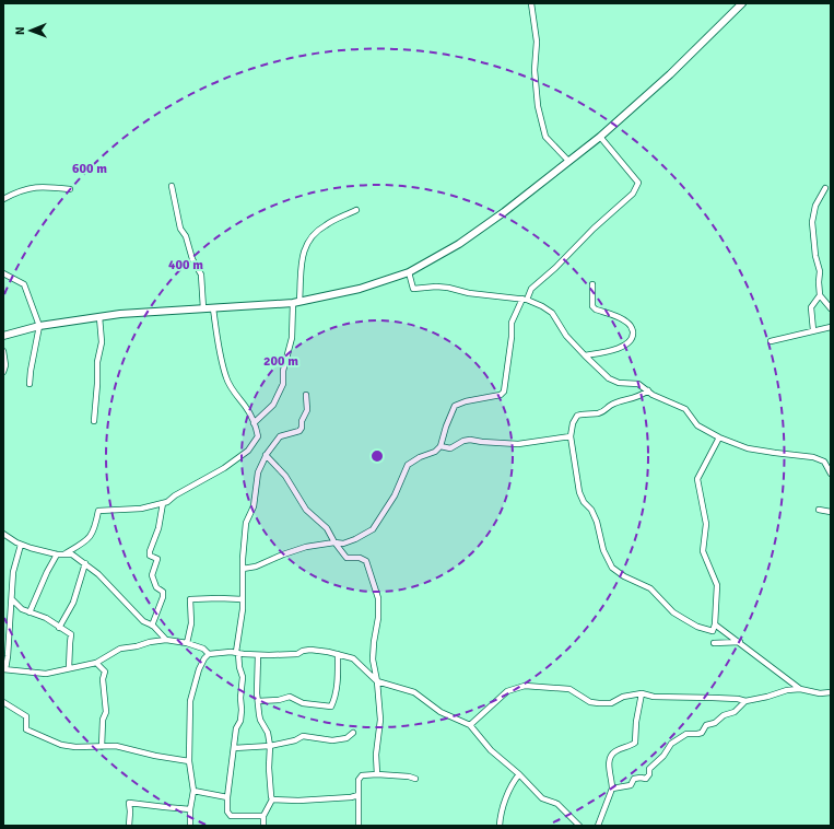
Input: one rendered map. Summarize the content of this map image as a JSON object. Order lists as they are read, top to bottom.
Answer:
{
  "north": "left",
  "rings": ["600 m", "400 m", "200 m"]
}
